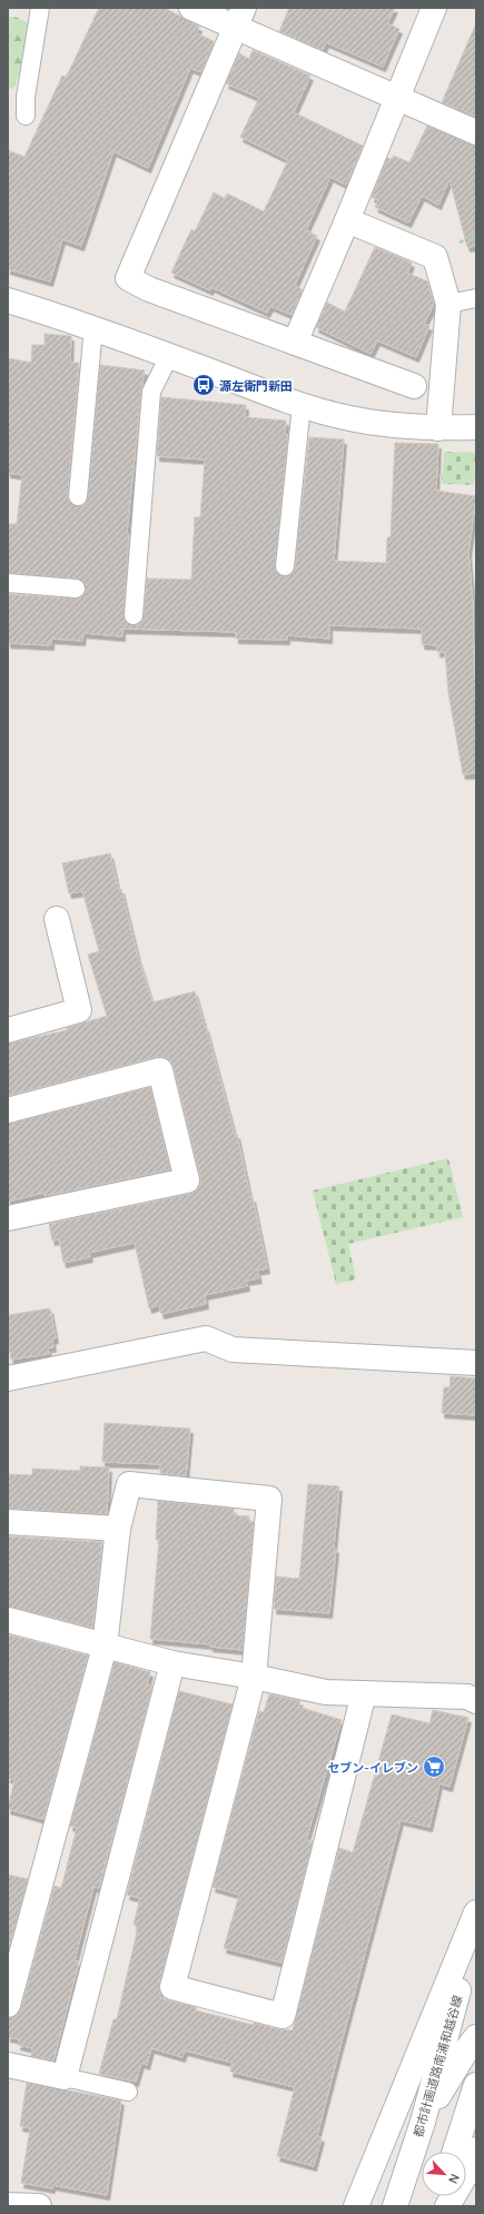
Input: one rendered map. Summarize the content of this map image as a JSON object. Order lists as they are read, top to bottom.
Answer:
{
  "streets": {
    "street": ["都市計画道路南浦和越谷線"]
  },
  "places": {
    "bus stop": ["源左衛門新田"],
    "supermarket": ["セブン-イレブン"]
  },
  "north": "bottom right"
}
